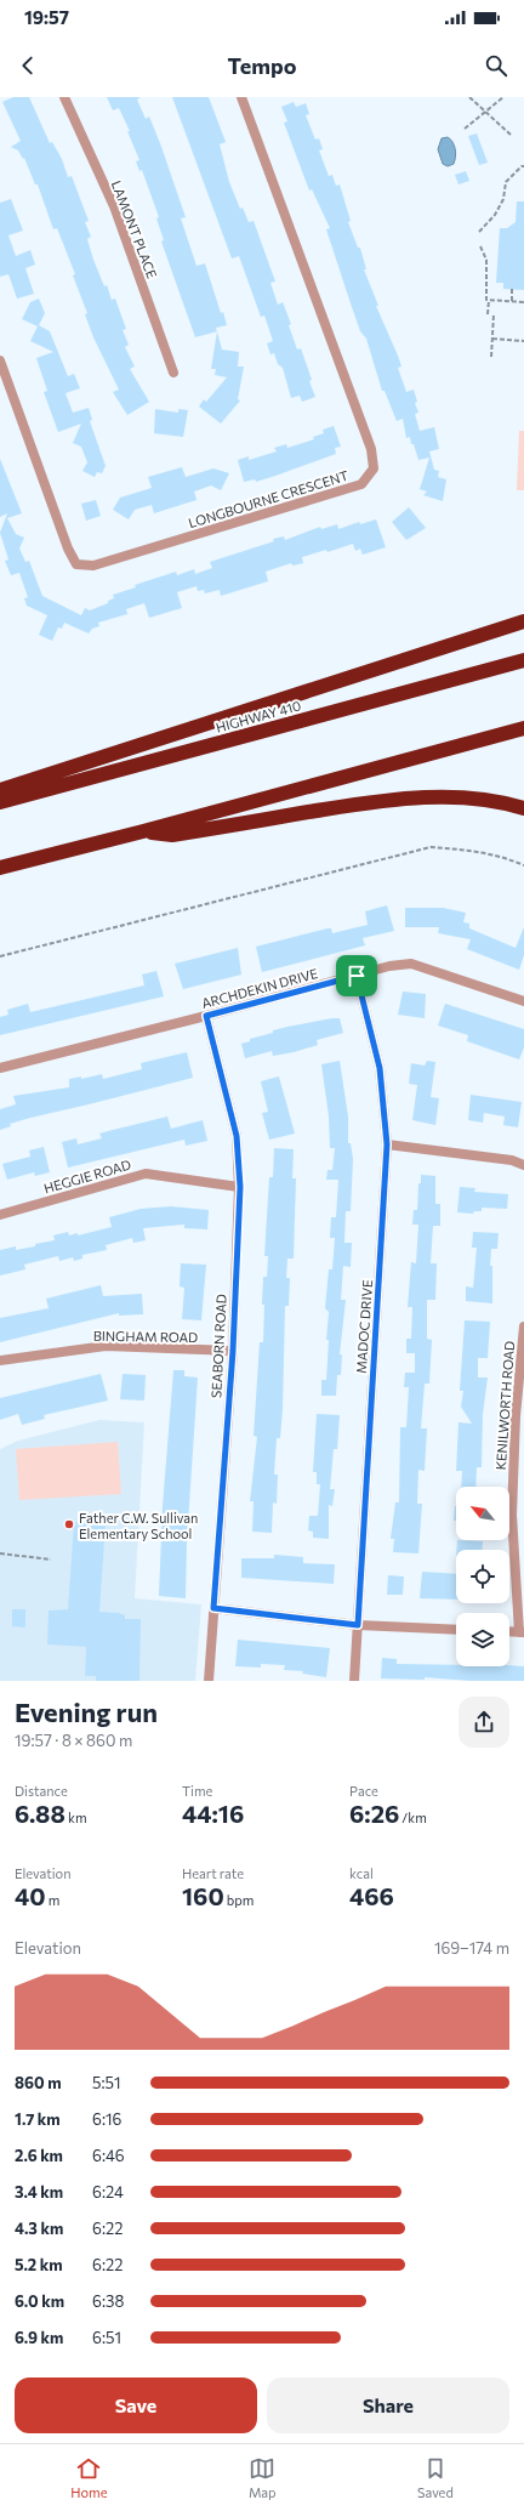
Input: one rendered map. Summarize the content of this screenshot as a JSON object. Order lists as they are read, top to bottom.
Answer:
{
  "streets": {
    "highway": ["HIGHWAY 410"],
    "street": [
      "LAMONT PLACE",
      "LONGBOURNE CRESCENT",
      "ARCHDEKIN DRIVE",
      "HEGGIE ROAD",
      "MADOC DRIVE",
      "BINGHAM ROAD",
      "SEABORN ROAD",
      "KENILWORTH ROAD"
    ]
  },
  "crossings": [
    ["ARCHDEKIN DRIVE", "MADOC DRIVE"],
    ["ARCHDEKIN DRIVE", "SEABORN ROAD"],
    ["HEGGIE ROAD", "SEABORN ROAD"],
    ["BINGHAM ROAD", "SEABORN ROAD"]
  ],
  "places": ["Father C.W. Sullivan Elementary School"],
  "north": "top left",
  "page": {
    "status": "19:57",
    "header": "Tempo",
    "heading": ["Evening run", "19:57 · 8 × 860 m"],
    "stats": [
      ["Distance", "6.88 km"],
      ["Time", "44:16"],
      ["Pace", "6:26 /km"],
      ["Elevation", "40 m"],
      ["Heart rate", "160 bpm"],
      ["kcal", "466"]
    ],
    "chart": ["Elevation", "169–174 m"],
    "list": [
      {
        "name": "860 m",
        "note": "5:51"
      },
      {
        "name": "1.7 km",
        "note": "6:16"
      },
      {
        "name": "2.6 km",
        "note": "6:46"
      },
      {
        "name": "3.4 km",
        "note": "6:24"
      },
      {
        "name": "4.3 km",
        "note": "6:22"
      },
      {
        "name": "5.2 km",
        "note": "6:22"
      },
      {
        "name": "6.0 km",
        "note": "6:38"
      },
      {
        "name": "6.9 km",
        "note": "6:51"
      }
    ],
    "buttons": ["Save", "Share"],
    "tabs": ["Home", "Map", "Saved"]
  }
}
